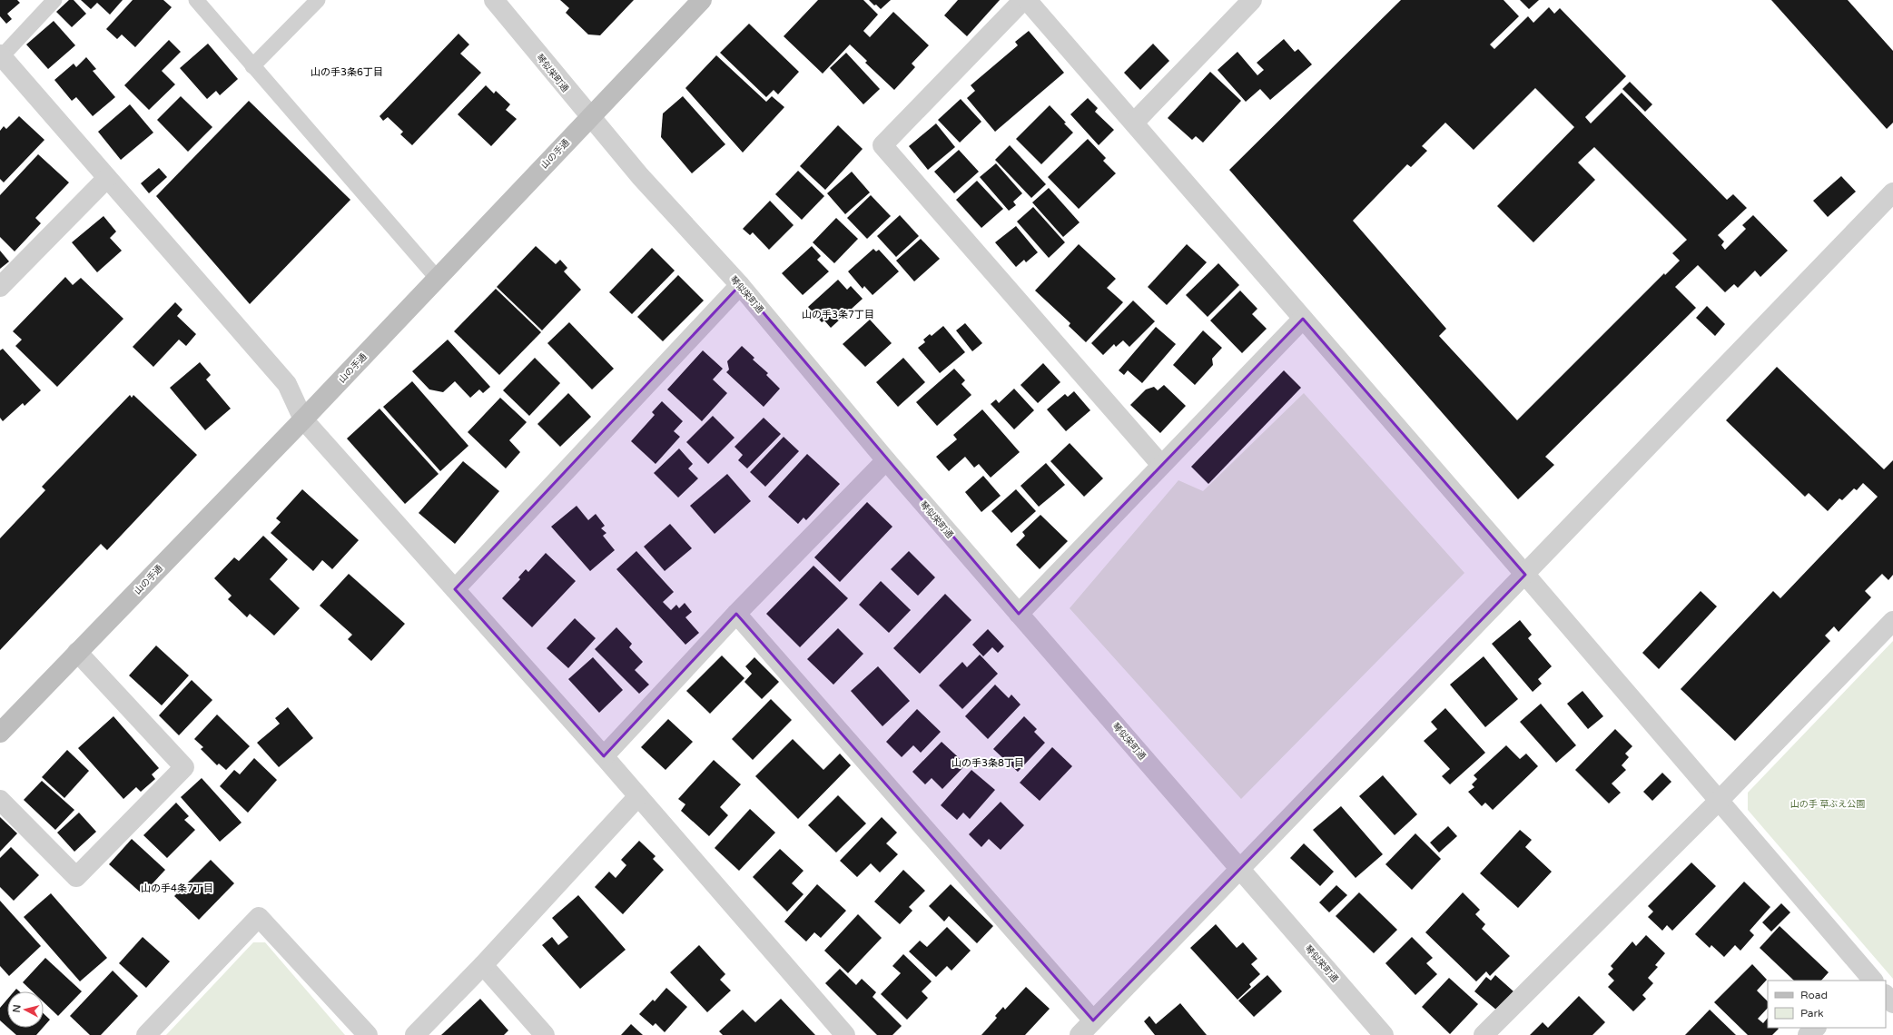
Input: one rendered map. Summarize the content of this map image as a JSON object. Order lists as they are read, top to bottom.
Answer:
{
  "streets": {
    "main road": ["山の手通"],
    "street": ["琴似栄町通"]
  },
  "crossings": [
    ["琴似栄町通", "山の手通"]
  ],
  "districts": [
    "山の手3条6丁目",
    "山の手3条7丁目",
    "山の手3条8丁目",
    "山の手4条7丁目"
  ],
  "parks": ["山の手 草ぶえ公園"],
  "legend": ["Road", "Park"],
  "north": "left"
}
